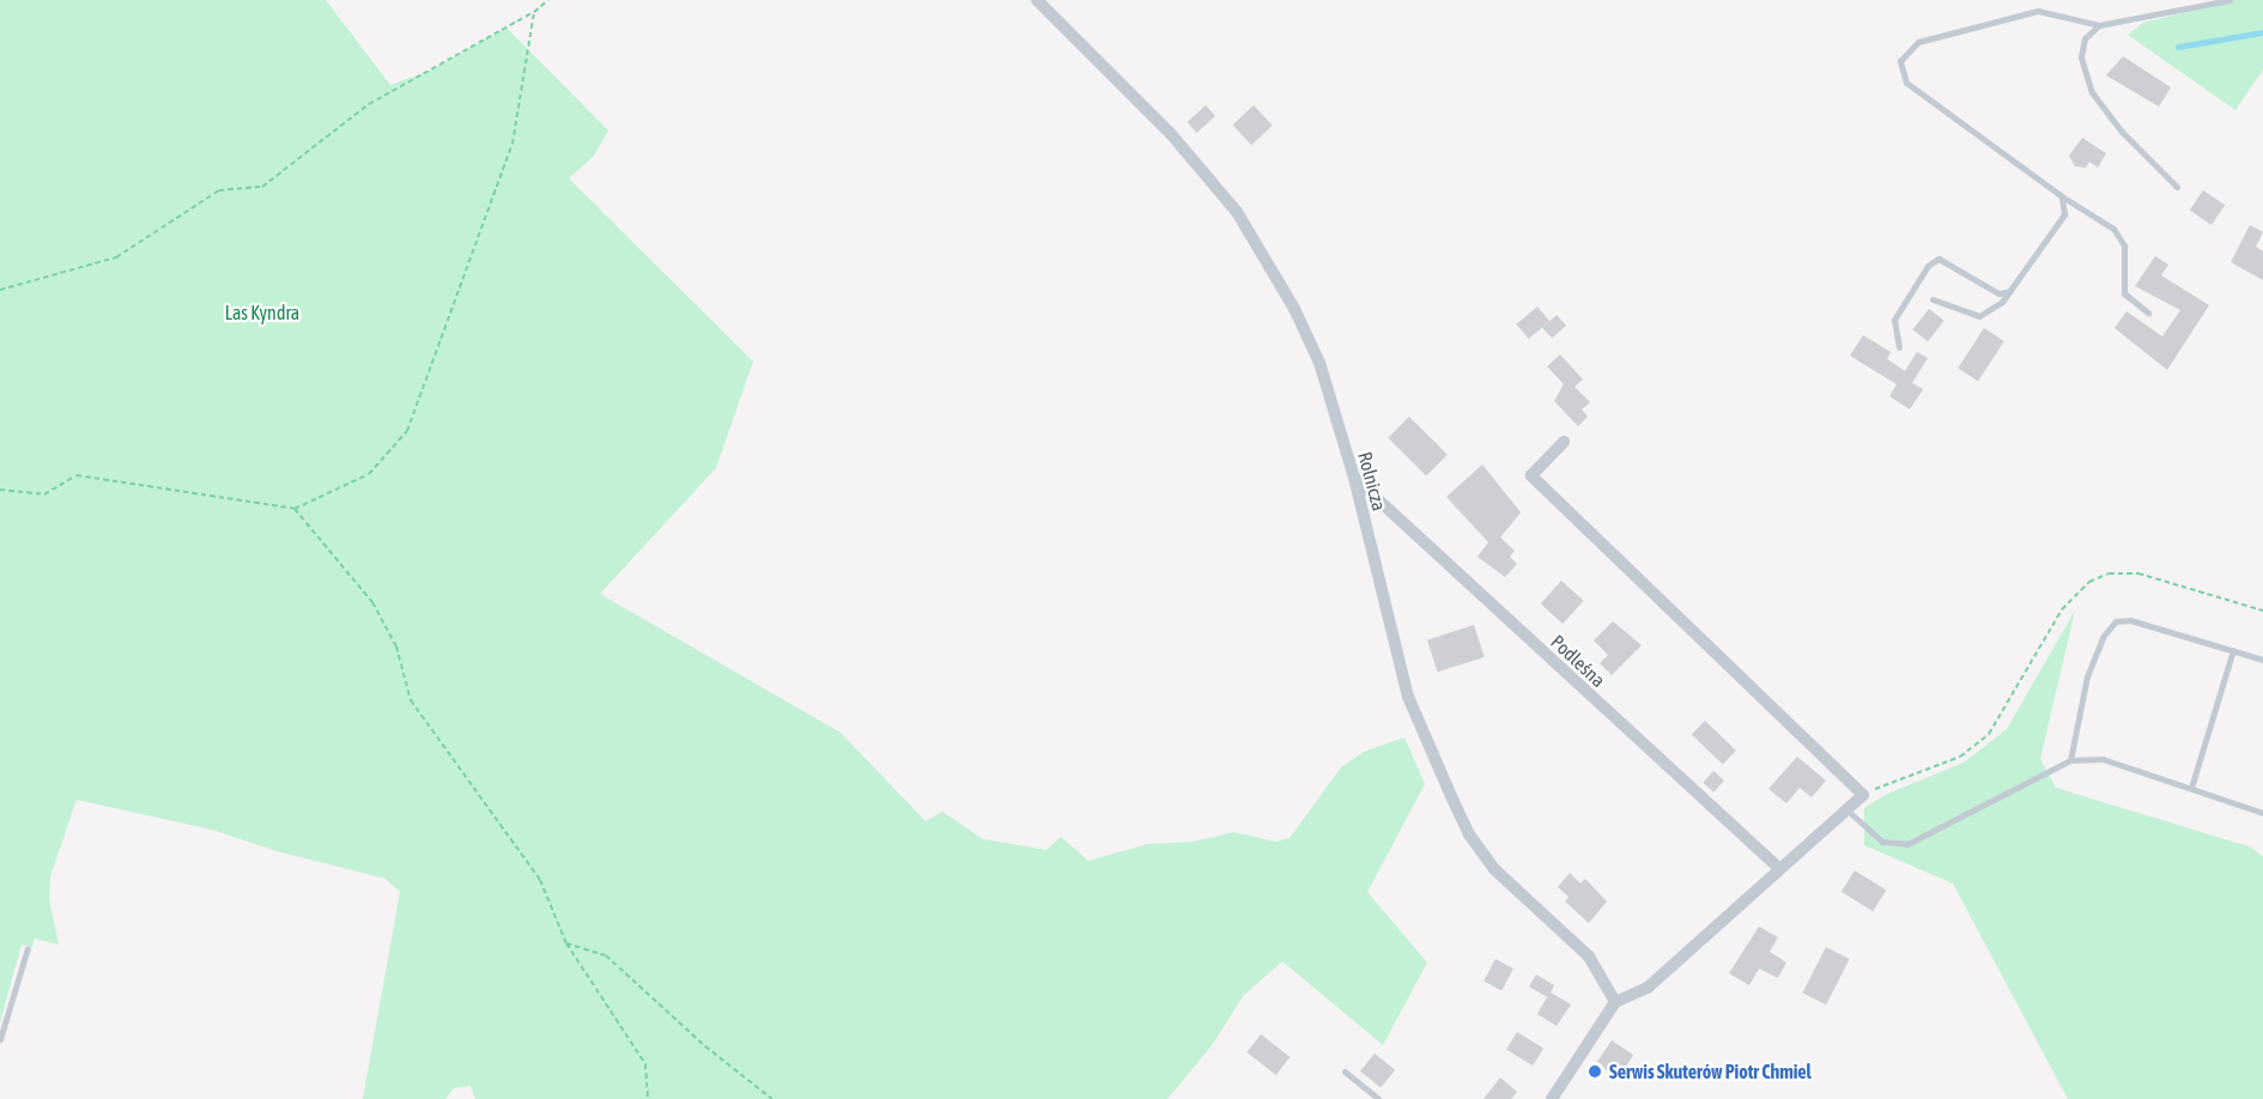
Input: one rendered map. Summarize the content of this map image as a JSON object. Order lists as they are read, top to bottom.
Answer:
{
  "streets": {
    "street": ["Rolnicza", "Podleśna"]
  },
  "crossings": [
    ["Rolnicza", "Podleśna"]
  ],
  "parks": ["Las Kyndra"],
  "places": ["Serwis Skuterów Piotr Chmiel"]
}
